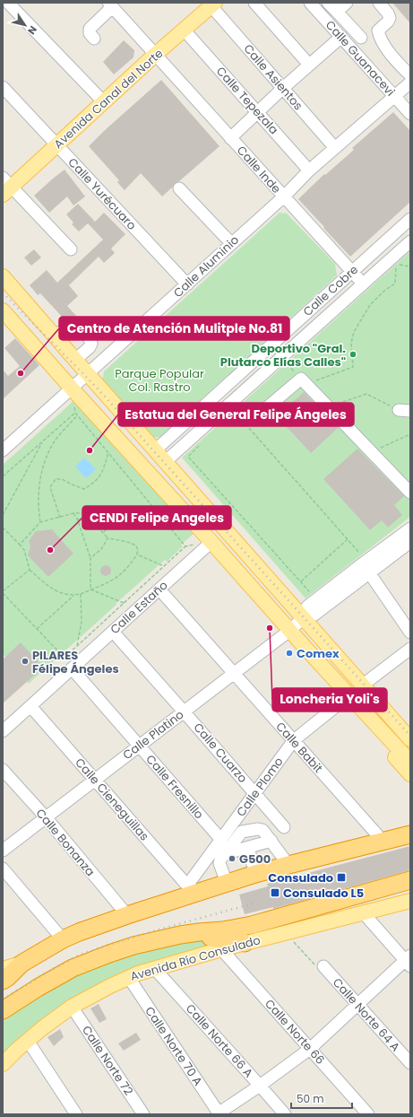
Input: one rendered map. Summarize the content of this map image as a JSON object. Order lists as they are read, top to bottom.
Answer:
{
  "streets": {
    "main road": ["Avenida Canal del Norte", "Avenida Río Consulado"],
    "street": [
      "Calle Guanacevi",
      "Calle Asientos",
      "Calle Tepezala",
      "Calle Inde",
      "Calle Yurécuaro",
      "Calle Aluminio",
      "Calle Cobre",
      "Calle Estaño",
      "Calle Platino",
      "Calle Babit",
      "Calle Cuarzo",
      "Calle Fresnillo",
      "Calle Plomo",
      "Calle Cieneguillas",
      "Calle Bonanza",
      "Calle Norte 64 A",
      "Calle Norte 66",
      "Calle Norte 66 A",
      "Calle Norte 70 A",
      "Calle Norte 72"
    ]
  },
  "crossings": [
    ["Calle Guanacevi", "Calle Aluminio"],
    ["Calle Asientos", "Avenida Canal del Norte"],
    ["Calle Asientos", "Calle Aluminio"],
    ["Avenida Canal del Norte", "Calle Tepezala"],
    ["Avenida Canal del Norte", "Calle Inde"],
    ["Avenida Canal del Norte", "Calle Yurécuaro"],
    ["Calle Tepezala", "Calle Aluminio"],
    ["Calle Inde", "Calle Aluminio"],
    ["Calle Inde", "Calle Cobre"],
    ["Calle Yurécuaro", "Calle Aluminio"],
    ["Calle Estaño", "Calle Babit"],
    ["Calle Estaño", "Calle Cuarzo"],
    ["Calle Estaño", "Calle Fresnillo"],
    ["Calle Estaño", "Calle Cieneguillas"],
    ["Calle Platino", "Calle Babit"],
    ["Calle Platino", "Calle Cuarzo"],
    ["Calle Platino", "Calle Fresnillo"],
    ["Calle Platino", "Calle Cieneguillas"],
    ["Calle Platino", "Calle Bonanza"],
    ["Calle Babit", "Calle Plomo"],
    ["Calle Cuarzo", "Calle Plomo"],
    ["Calle Fresnillo", "Calle Plomo"],
    ["Calle Plomo", "Calle Cieneguillas"],
    ["Avenida Río Consulado", "Calle Norte 66"],
    ["Avenida Río Consulado", "Calle Norte 66 A"],
    ["Avenida Río Consulado", "Calle Norte 70 A"],
    ["Avenida Río Consulado", "Calle Norte 72"]
  ],
  "parks": ["Parque Popular Col. Rastro"],
  "places": {
    "other": [
      "Deportivo \"Gral. Plutarco Elías Calles\"",
      "Centro de Atención Mulitple No.81",
      "Estatua del General Felipe Ángeles",
      "CENDI Felipe Angeles",
      "Loncheria Yoli's",
      "Comex",
      "PILARES Félipe Ángeles",
      "G500"
    ],
    "transit": ["Consulado", "Consulado L5"]
  },
  "scale_bar": "50 m",
  "north": "bottom right"
}
